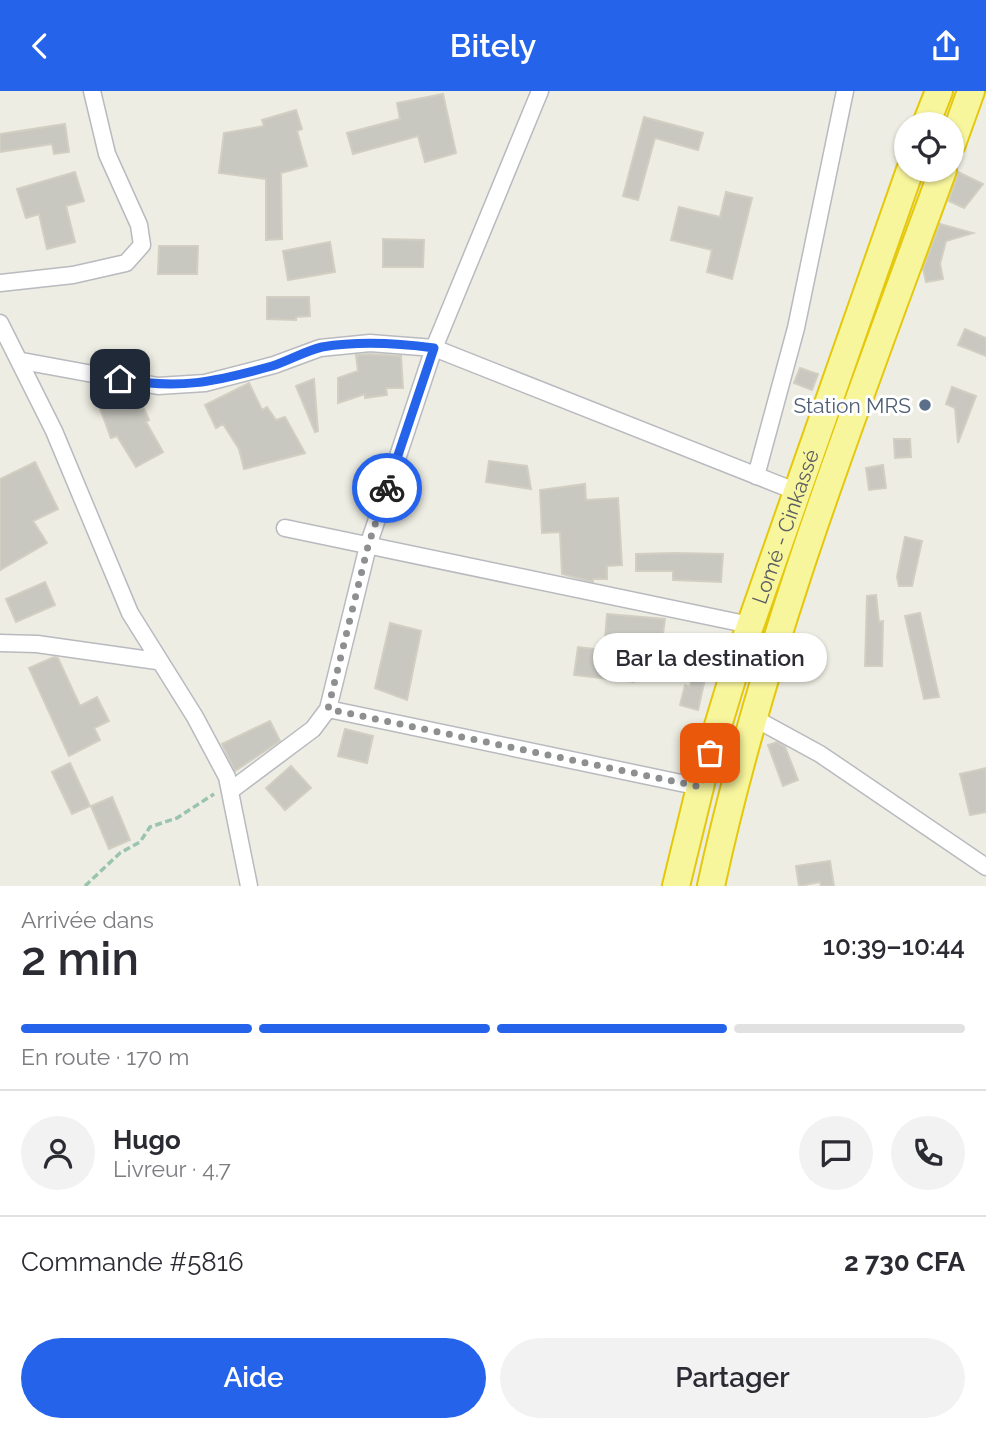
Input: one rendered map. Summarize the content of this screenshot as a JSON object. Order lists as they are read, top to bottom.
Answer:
{
  "streets": {
    "highway": ["Lomé - Cinkassé"]
  },
  "places": ["Station MRS", "Bar la destination"],
  "page": {
    "header": "Bitely",
    "bubble": "Bar la destination",
    "heading": ["2 min", "Arrivée dans", "10:39–10:44"],
    "panel": [
      "Hugo",
      "Livreur · 4.7",
      "Commande #5816",
      "2 730 CFA"
    ],
    "bar": "En route · 170 m",
    "buttons": ["Aide", "Partager"]
  }
}
